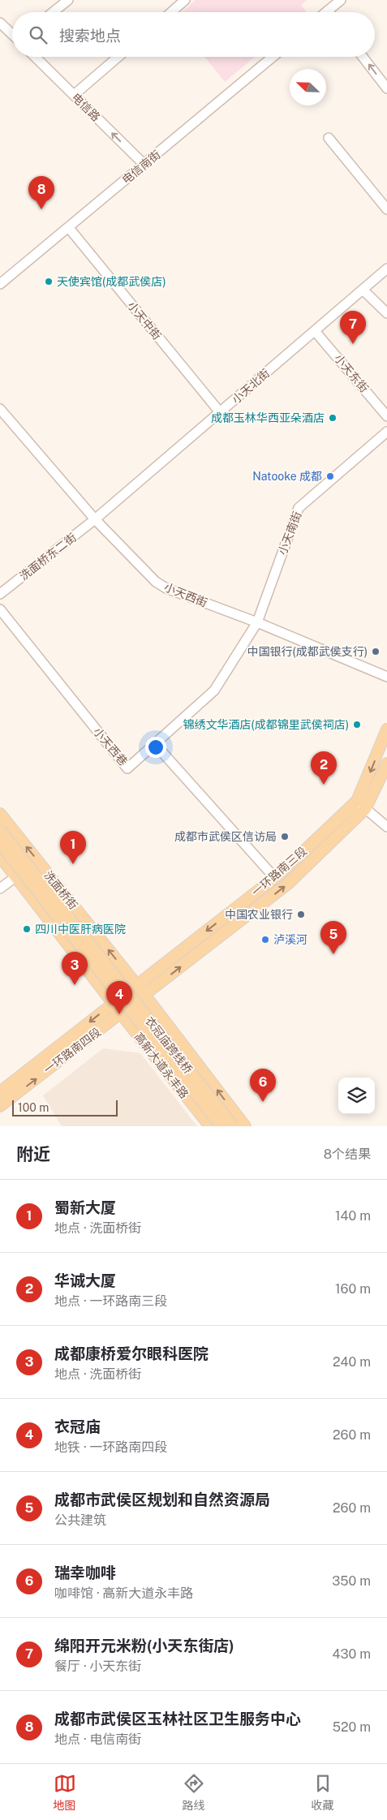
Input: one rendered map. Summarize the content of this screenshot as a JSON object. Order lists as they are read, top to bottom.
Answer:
{
  "streets": {
    "main road": [
      "一环路南三段",
      "洗面桥街",
      "衣冠庙跨线桥",
      "一环路南四段",
      "高新大道永丰路"
    ],
    "street": [
      "电信路",
      "电信南街",
      "小天中街",
      "小天东街",
      "小天北街",
      "小天南街",
      "洗面桥东二街",
      "小天西街",
      "小天西巷"
    ]
  },
  "crossings": [
    ["电信路", "电信南街"],
    ["电信南街", "小天中街"],
    ["小天中街", "小天北街"],
    ["小天东街", "小天北街"],
    ["小天北街", "洗面桥东二街"],
    ["小天北街", "小天西街"],
    ["小天南街", "小天西街"],
    ["小天南街", "小天西巷"],
    ["洗面桥东二街", "小天西街"],
    ["小天西街", "小天西巷"],
    ["一环路南三段", "洗面桥街"],
    ["一环路南三段", "一环路南四段"],
    ["洗面桥街", "一环路南四段"],
    ["一环路南四段", "高新大道永丰路"]
  ],
  "one_way": ["电信路"],
  "places": [
    "天使宾馆(成都武侯店)",
    "成都玉林华西亚朵酒店",
    "Natooke 成都",
    "中国银行(成都武侯支行)",
    "锦绣文华酒店(成都锦里武侯祠店)",
    "成都市武侯区信访局",
    "中国农业银行",
    "四川中医肝病医院",
    "泸溪河"
  ],
  "scale_bar": "100 m",
  "north": "top left",
  "page": {
    "search": "搜索地点",
    "pins": [
      "8",
      "7",
      "2",
      "1",
      "5",
      "3",
      "4",
      "6"
    ],
    "scale": "100 m",
    "heading": ["附近", "8个结果"],
    "list": [
      {
        "mark": "1",
        "name": "蜀新大厦",
        "note": "地点 · 洗面桥街",
        "value": "140 m"
      },
      {
        "mark": "2",
        "name": "华诚大厦",
        "note": "地点 · 一环路南三段",
        "value": "160 m"
      },
      {
        "mark": "3",
        "name": "成都康桥爱尔眼科医院",
        "note": "地点 · 洗面桥街",
        "value": "240 m"
      },
      {
        "mark": "4",
        "name": "衣冠庙",
        "note": "地铁 · 一环路南四段",
        "value": "260 m"
      },
      {
        "mark": "5",
        "name": "成都市武侯区规划和自然资源局",
        "note": "公共建筑",
        "value": "260 m"
      },
      {
        "mark": "6",
        "name": "瑞幸咖啡",
        "note": "咖啡馆 · 高新大道永丰路",
        "value": "350 m"
      },
      {
        "mark": "7",
        "name": "绵阳开元米粉(小天东街店)",
        "note": "餐厅 · 小天东街",
        "value": "430 m"
      },
      {
        "mark": "8",
        "name": "成都市武侯区玉林社区卫生服务中心",
        "note": "地点 · 电信南街",
        "value": "520 m"
      }
    ],
    "nav": ["地图", "路线", "收藏"]
  }
}
